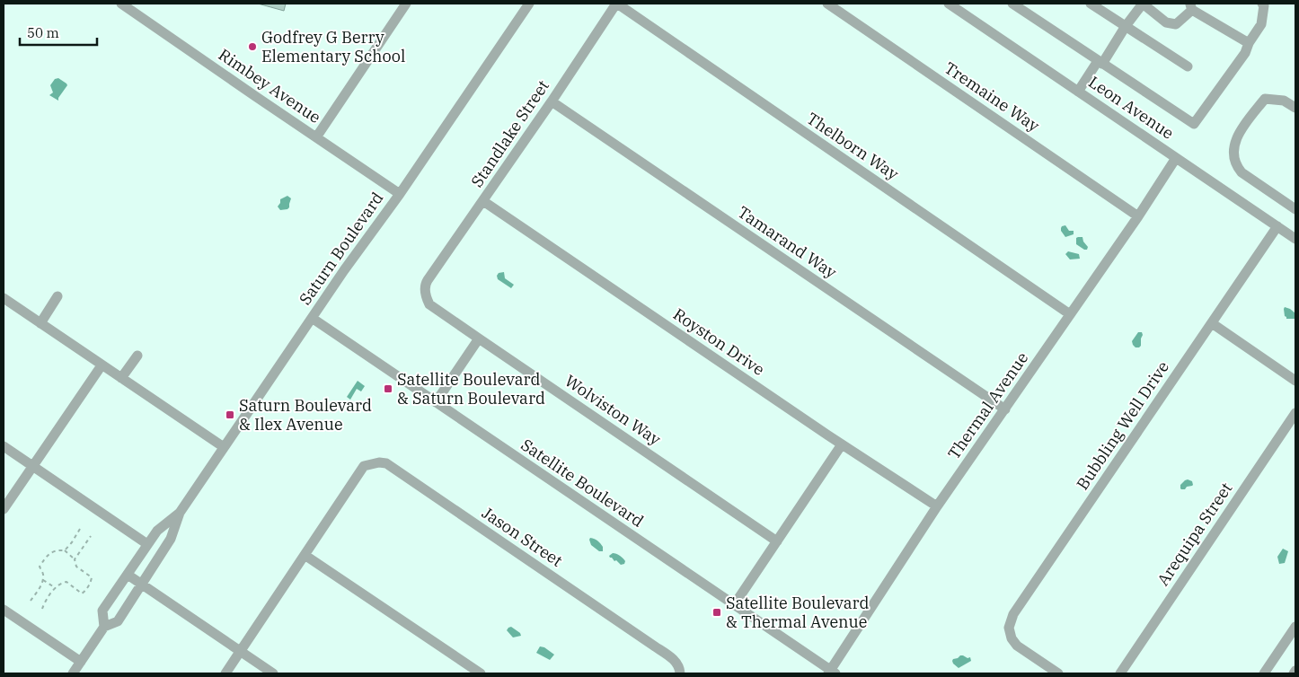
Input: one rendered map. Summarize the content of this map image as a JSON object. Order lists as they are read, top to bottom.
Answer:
{
  "streets": {
    "street": [
      "Rimbey Avenue",
      "Tremaine Way",
      "Leon Avenue",
      "Standlake Street",
      "Thelborn Way",
      "Tamarand Way",
      "Saturn Boulevard",
      "Royston Drive",
      "Thermal Avenue",
      "Wolviston Way",
      "Bubbling Well Drive",
      "Satellite Boulevard",
      "Arequipa Street",
      "Jason Street"
    ]
  },
  "crossings": [
    ["Rimbey Avenue", "Saturn Boulevard"],
    ["Tremaine Way", "Thermal Avenue"],
    ["Leon Avenue", "Thermal Avenue"],
    ["Leon Avenue", "Bubbling Well Drive"],
    ["Standlake Street", "Thelborn Way"],
    ["Standlake Street", "Tamarand Way"],
    ["Standlake Street", "Royston Drive"],
    ["Standlake Street", "Wolviston Way"],
    ["Thelborn Way", "Thermal Avenue"],
    ["Tamarand Way", "Thermal Avenue"],
    ["Saturn Boulevard", "Satellite Boulevard"],
    ["Royston Drive", "Thermal Avenue"],
    ["Thermal Avenue", "Satellite Boulevard"]
  ],
  "places": {
    "other": ["Godfrey G Berry Elementary School"],
    "transit": ["Satellite Boulevard & Saturn Boulevard", "Saturn Boulevard & Ilex Avenue", "Satellite Boulevard & Thermal Avenue"]
  },
  "scale_bar": "50 m"
}
